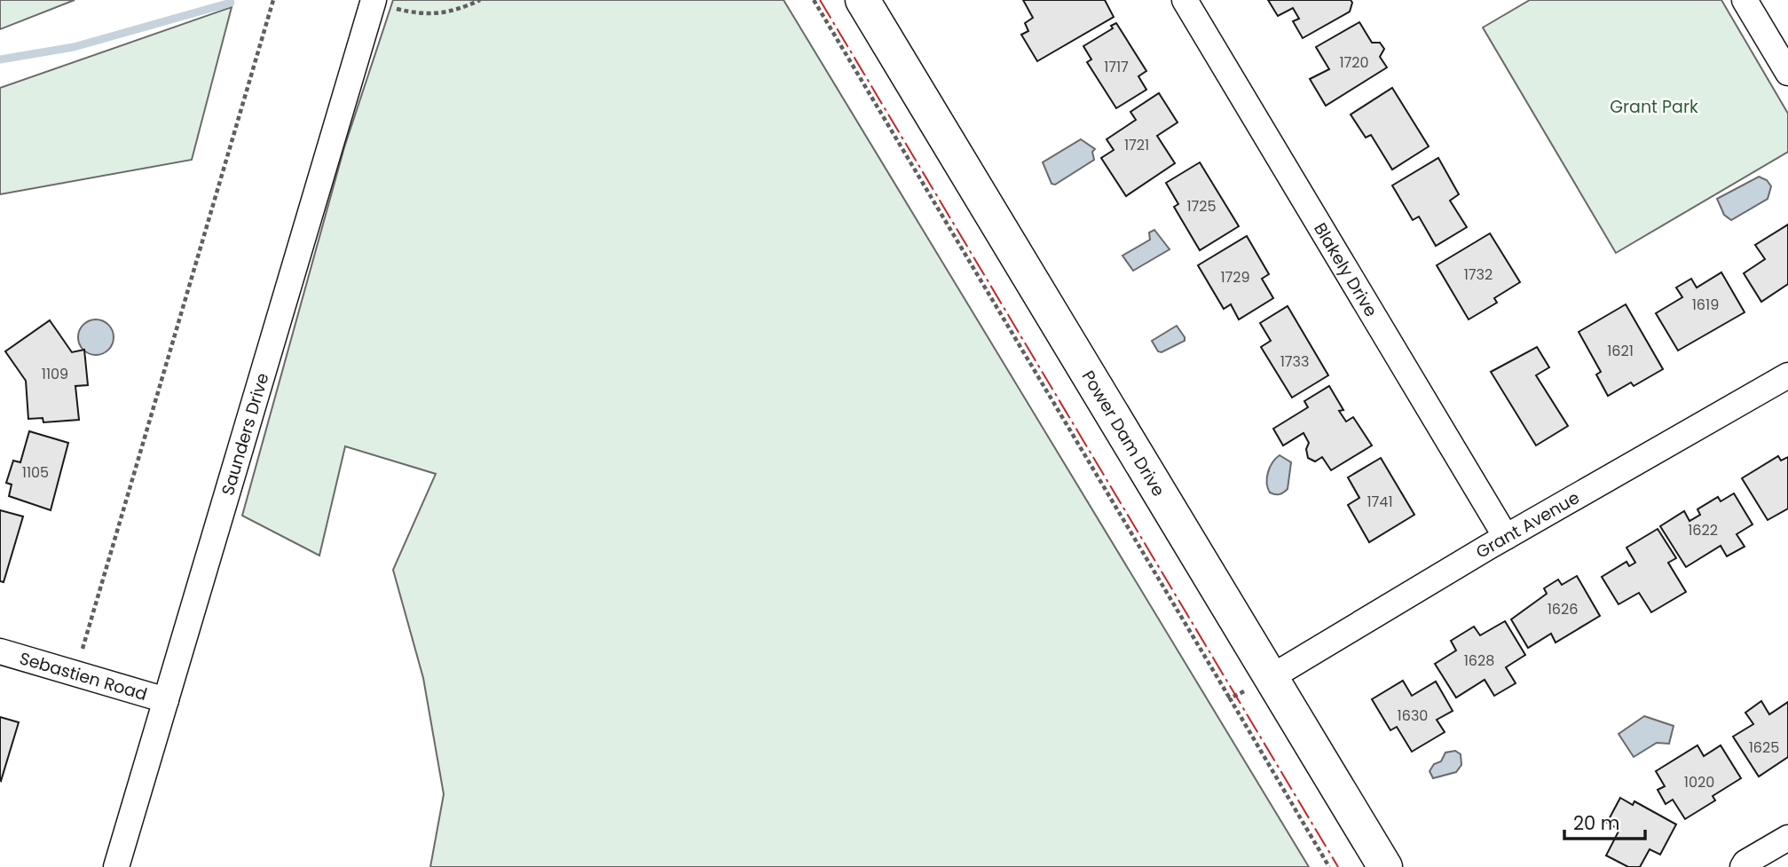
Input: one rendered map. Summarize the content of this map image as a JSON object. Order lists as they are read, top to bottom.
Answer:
{
  "streets": {
    "main road": ["Power Dam Drive"],
    "street": [
      "Blakely Drive",
      "Saunders Drive",
      "Grant Avenue",
      "Sebastien Road"
    ]
  },
  "crossings": [
    ["Blakely Drive", "Grant Avenue"],
    ["Saunders Drive", "Sebastien Road"],
    ["Power Dam Drive", "Grant Avenue"]
  ],
  "parks": ["Grant Park"],
  "house_numbers": [
    "1720",
    "1717",
    "1721",
    "1725",
    "1732",
    "1729",
    "1619",
    "1621",
    "1733",
    "1109",
    "1105",
    "1741",
    "1622",
    "1626",
    "1628",
    "1630",
    "1625",
    "1020"
  ],
  "scale_bar": "20 m"
}
